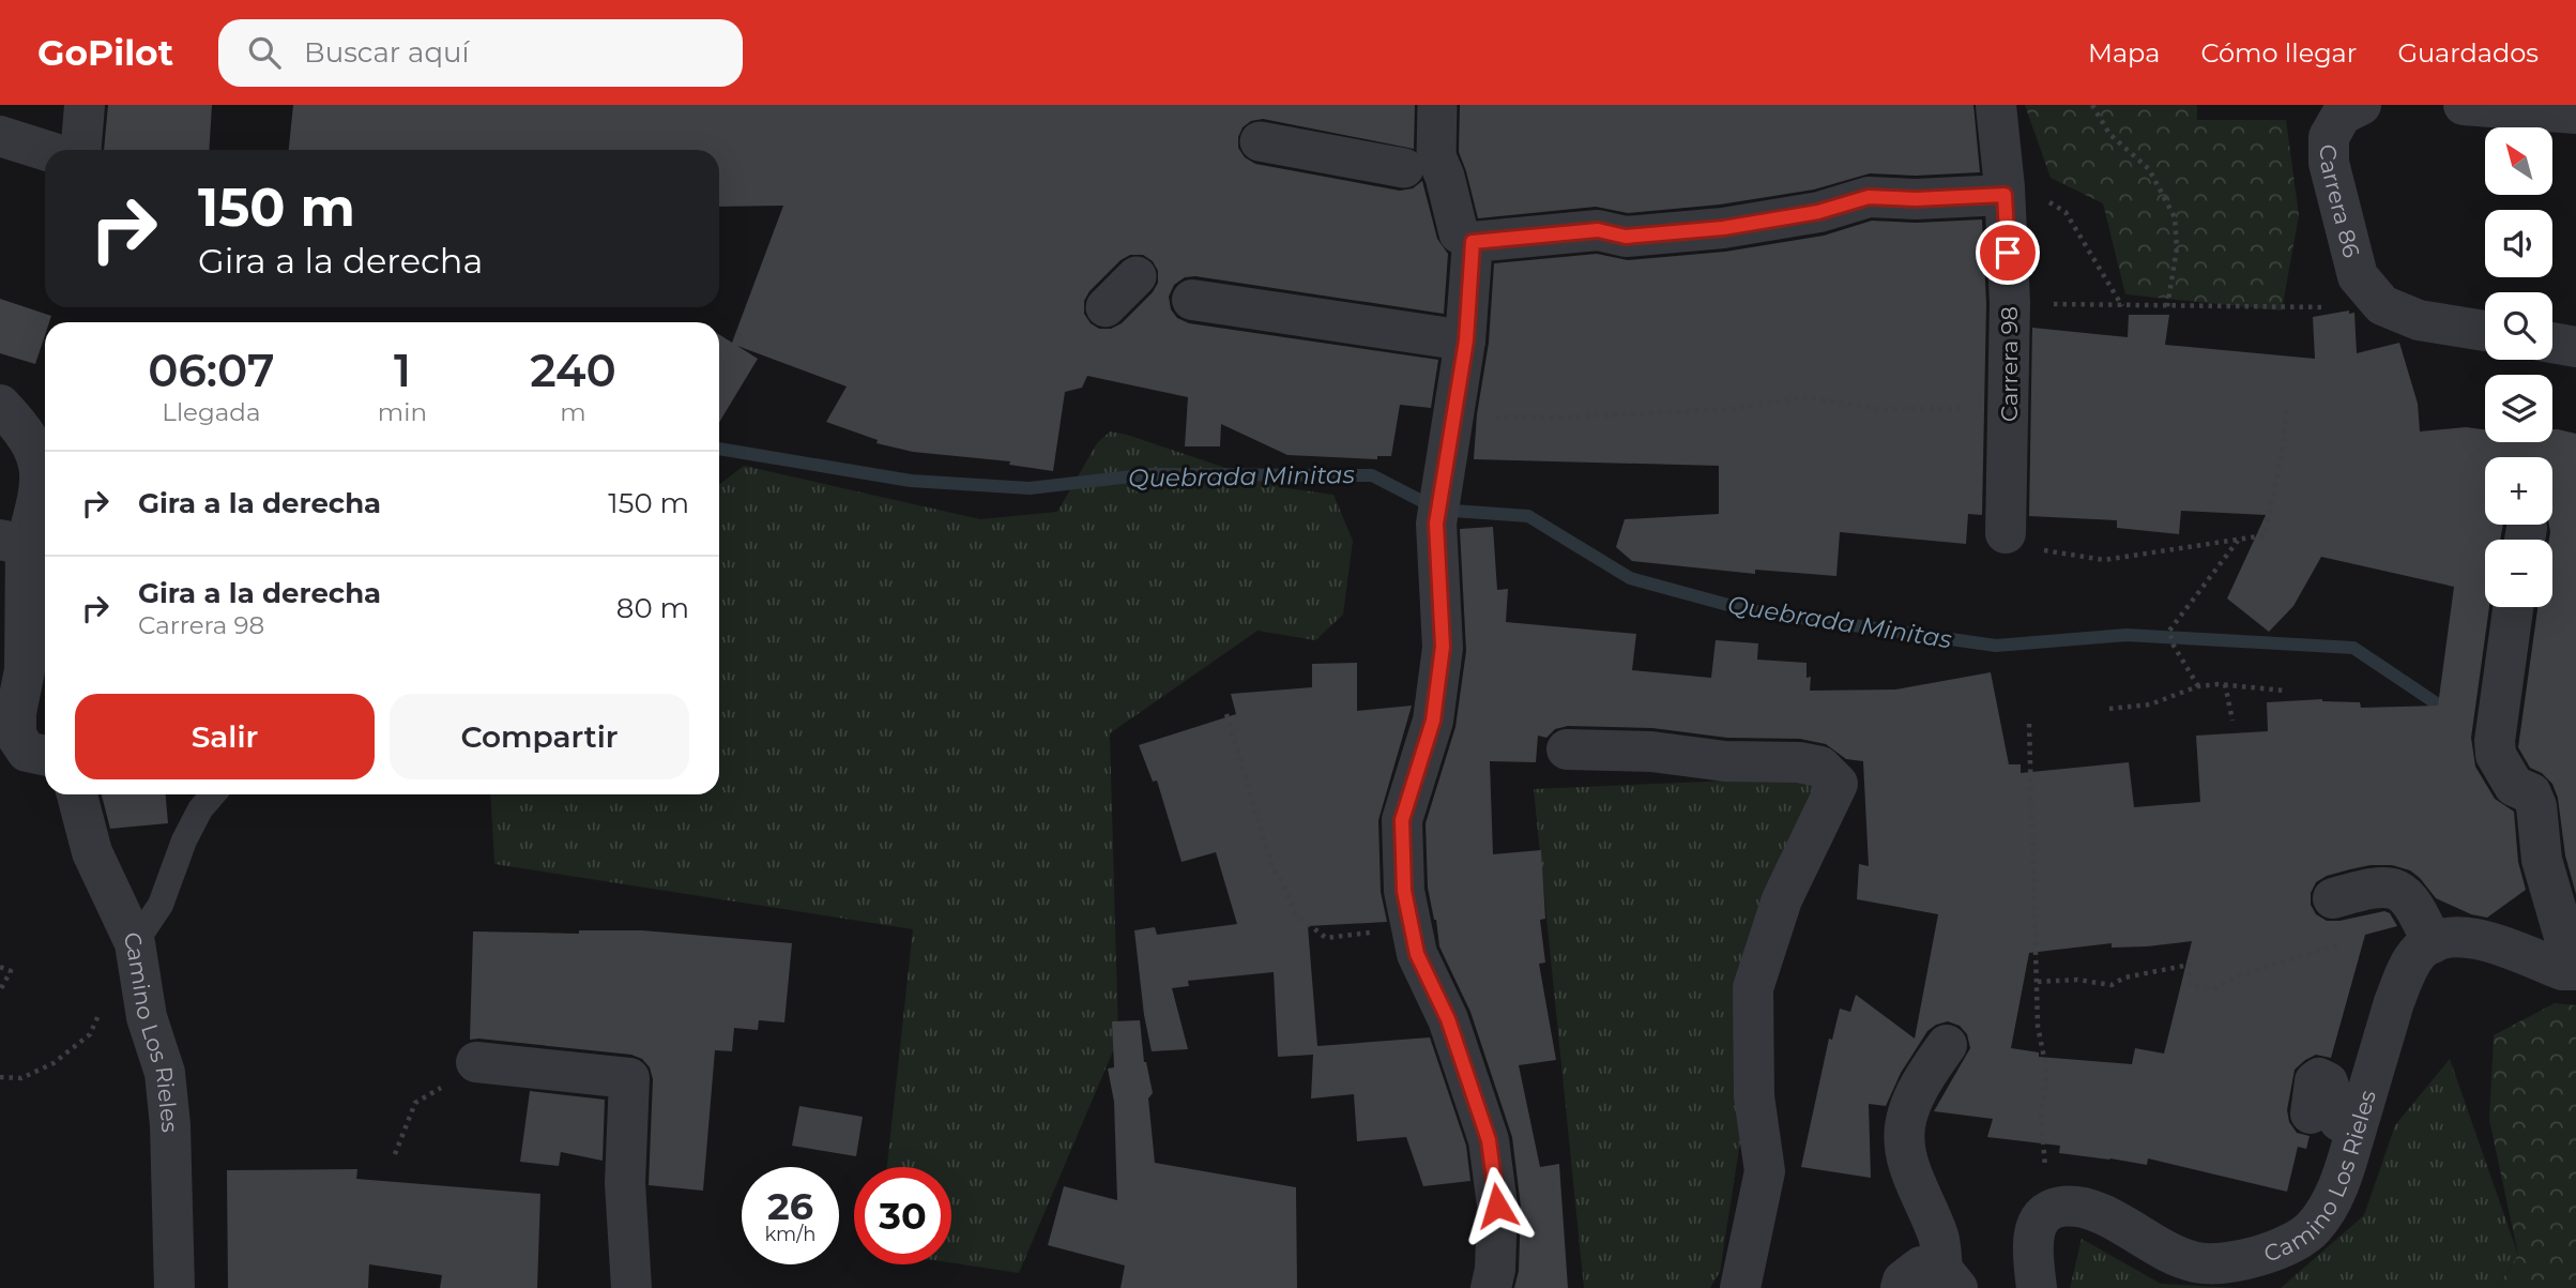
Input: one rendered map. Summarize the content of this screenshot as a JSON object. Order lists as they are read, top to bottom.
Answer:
{
  "streets": {
    "street": ["Carrera 86", "Carrera 98", "Camino Los Rieles"]
  },
  "water": ["Quebrada Minitas"],
  "north": "top left",
  "page": {
    "header": "GoPilot",
    "search": "Buscar aquí",
    "nav": ["Mapa", "Cómo llegar", "Guardados"],
    "map_buttons": ["+", "−"],
    "turn": ["150 m", "Gira a la derecha"],
    "eta": [
      "06:07",
      "Llegada",
      "1",
      "min",
      "240",
      "m"
    ],
    "list": [
      {
        "name": "Gira a la derecha",
        "value": "150 m"
      },
      {
        "name": "Gira a la derecha",
        "note": "Carrera 98",
        "value": "80 m"
      }
    ],
    "buttons": ["Salir", "Compartir"],
    "speed": "26 km/h",
    "limit": "30"
  }
}
